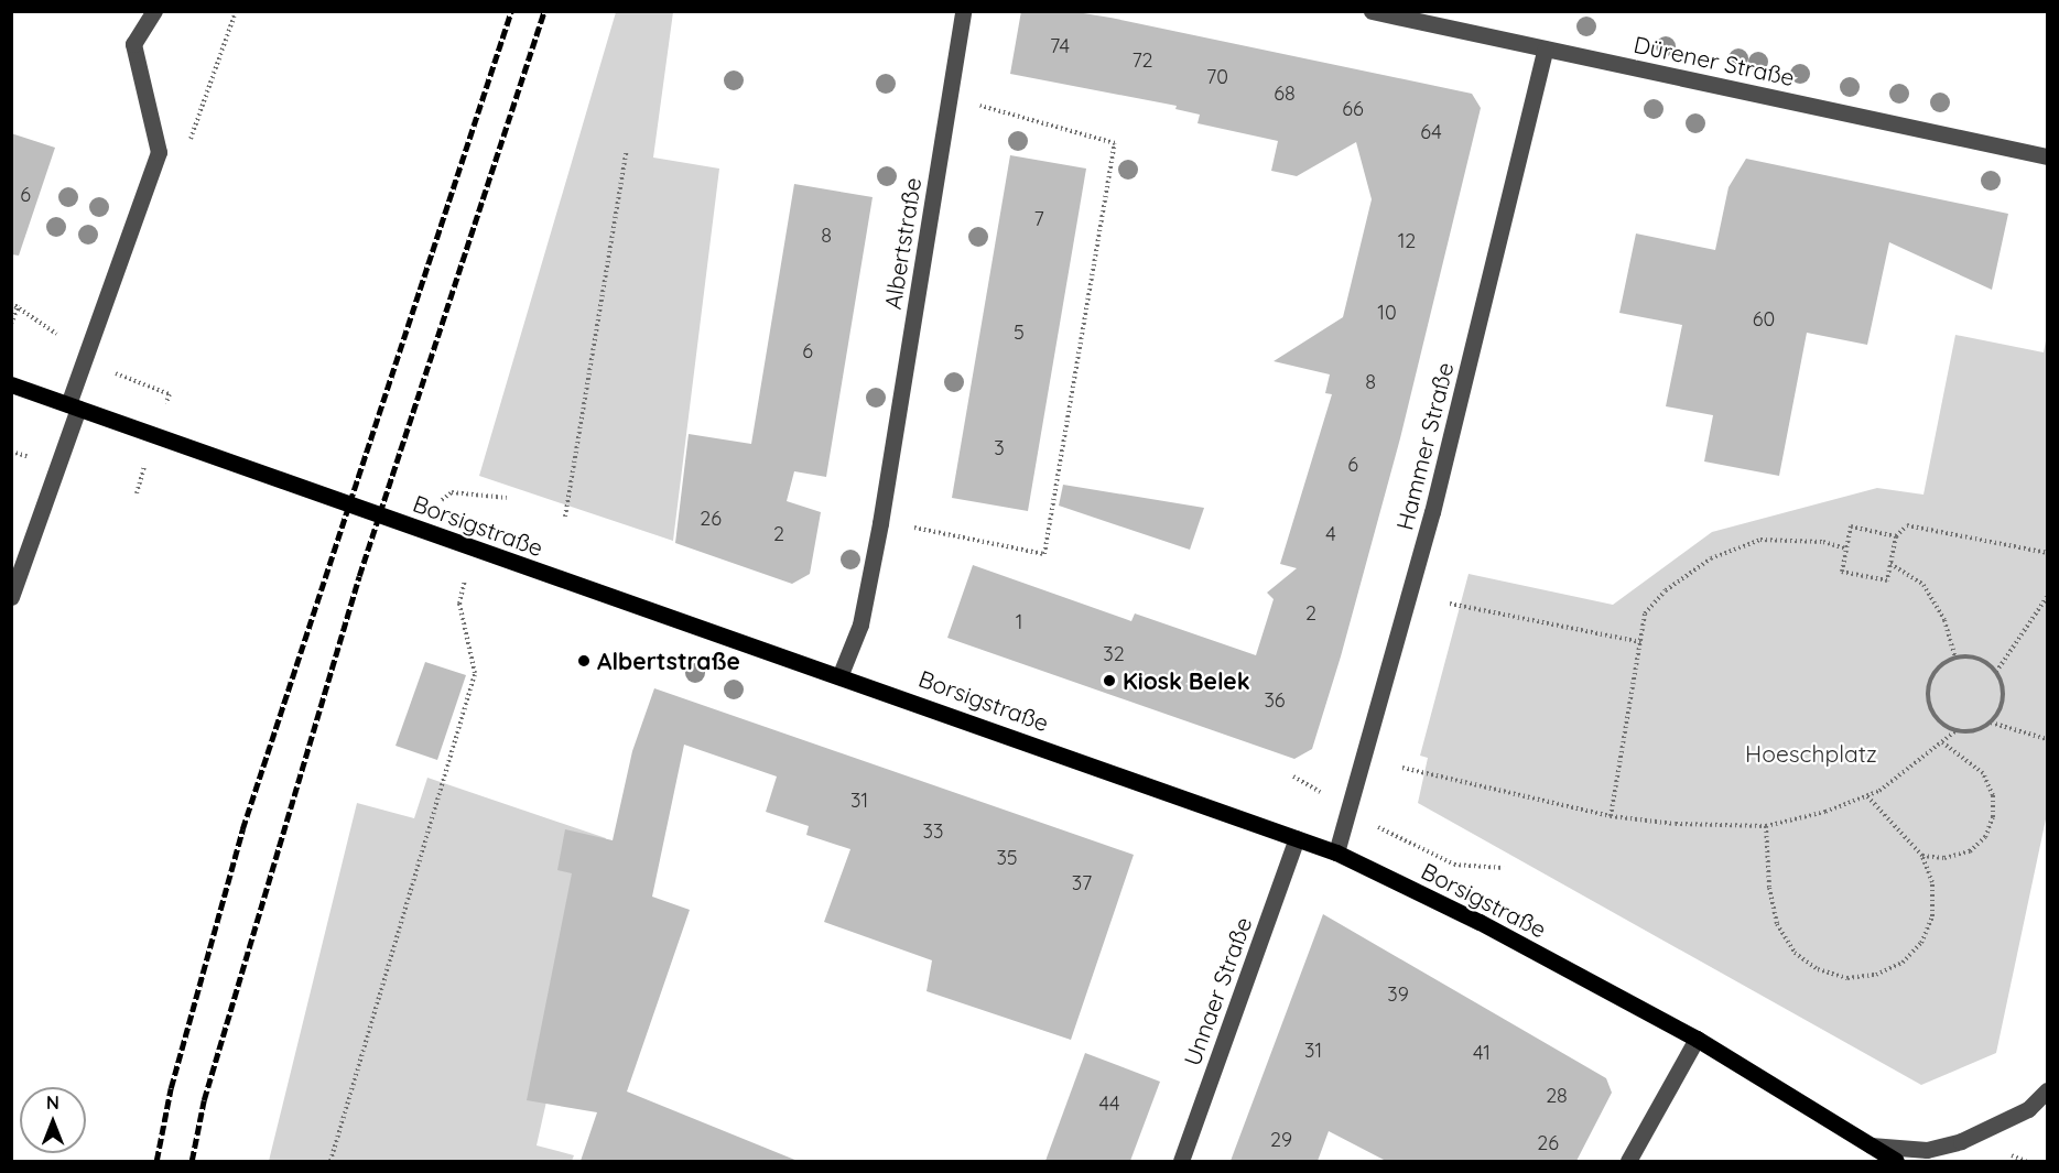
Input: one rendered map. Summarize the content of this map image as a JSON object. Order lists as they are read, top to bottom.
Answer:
{
  "streets": {
    "main road": ["Borsigstraße"],
    "street": [
      "Dürener Straße",
      "Albertstraße",
      "Hammer Straße",
      "Unnaer Straße"
    ]
  },
  "crossings": [
    ["Dürener Straße", "Hammer Straße"],
    ["Albertstraße", "Borsigstraße"],
    ["Hammer Straße", "Borsigstraße"],
    ["Borsigstraße", "Unnaer Straße"]
  ],
  "parks": ["Hoeschplatz"],
  "places": ["Albertstraße", "Kiosk Belek"],
  "house_numbers": [
    "74",
    "72",
    "70",
    "68",
    "66",
    "64",
    "6",
    "7",
    "8",
    "12",
    "10",
    "60",
    "5",
    "6",
    "8",
    "3",
    "6",
    "26",
    "2",
    "4",
    "2",
    "1",
    "32",
    "36",
    "31",
    "33",
    "35",
    "37",
    "39",
    "31",
    "41",
    "28",
    "44",
    "29",
    "26"
  ],
  "north": "top"
}
